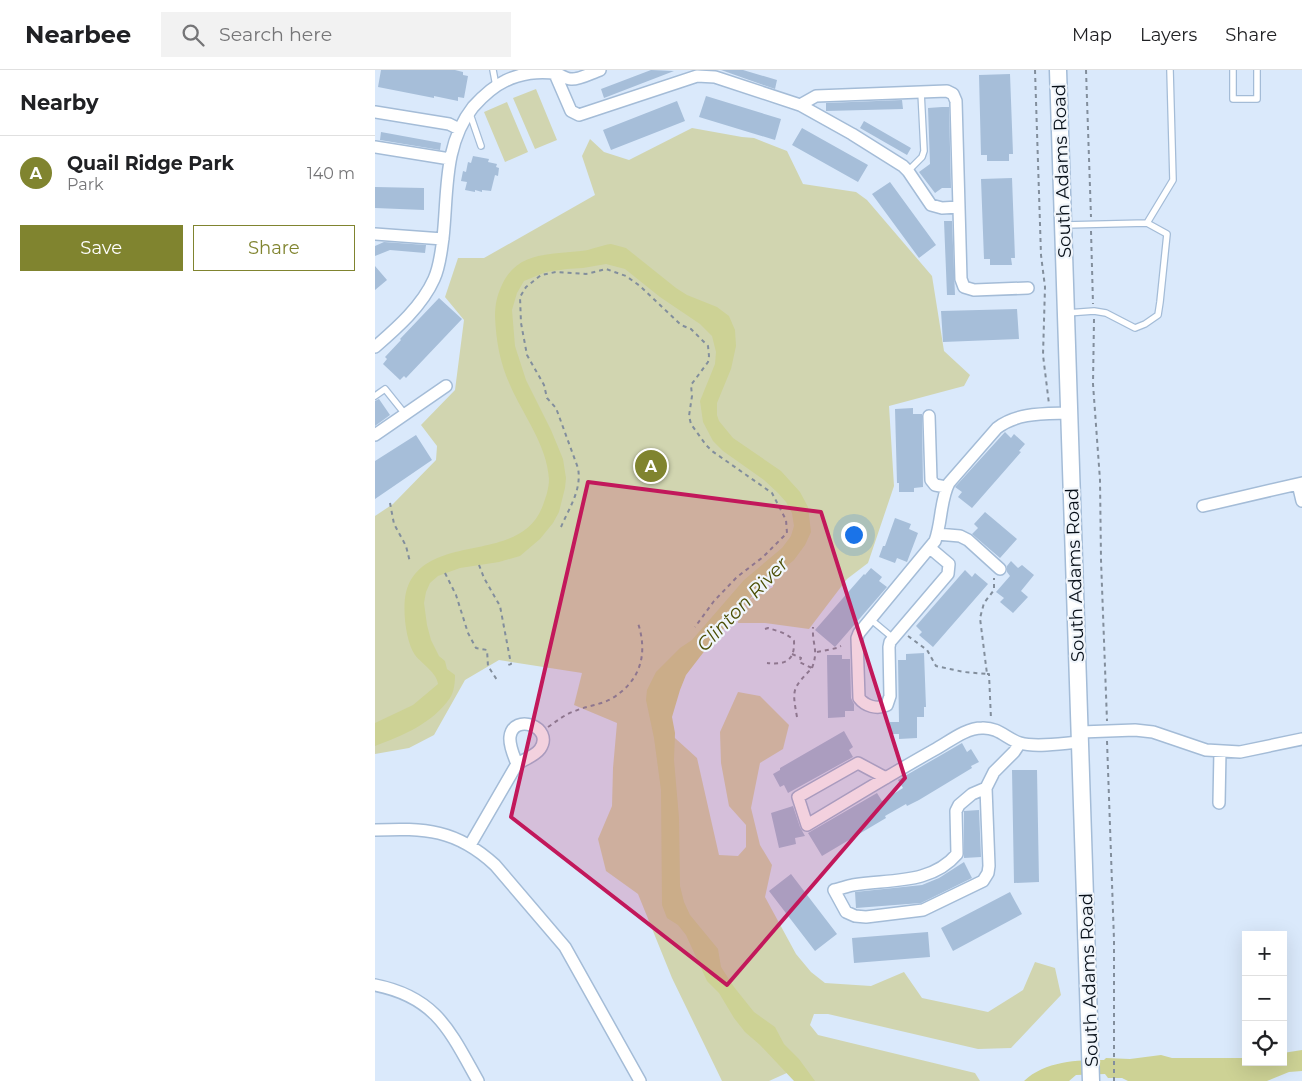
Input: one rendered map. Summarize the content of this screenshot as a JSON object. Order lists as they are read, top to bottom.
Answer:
{
  "streets": {
    "main road": ["South Adams Road"]
  },
  "water": ["Clinton River"],
  "page": {
    "header": "Nearbee",
    "search": "Search here",
    "nav": ["Map", "Layers", "Share"],
    "heading": "Nearby",
    "list": [
      {
        "mark": "A",
        "name": "Quail Ridge Park",
        "note": "Park",
        "value": "140 m"
      }
    ],
    "buttons": ["Save", "Share"],
    "pins": "A",
    "map_buttons": ["+", "−"]
  }
}
